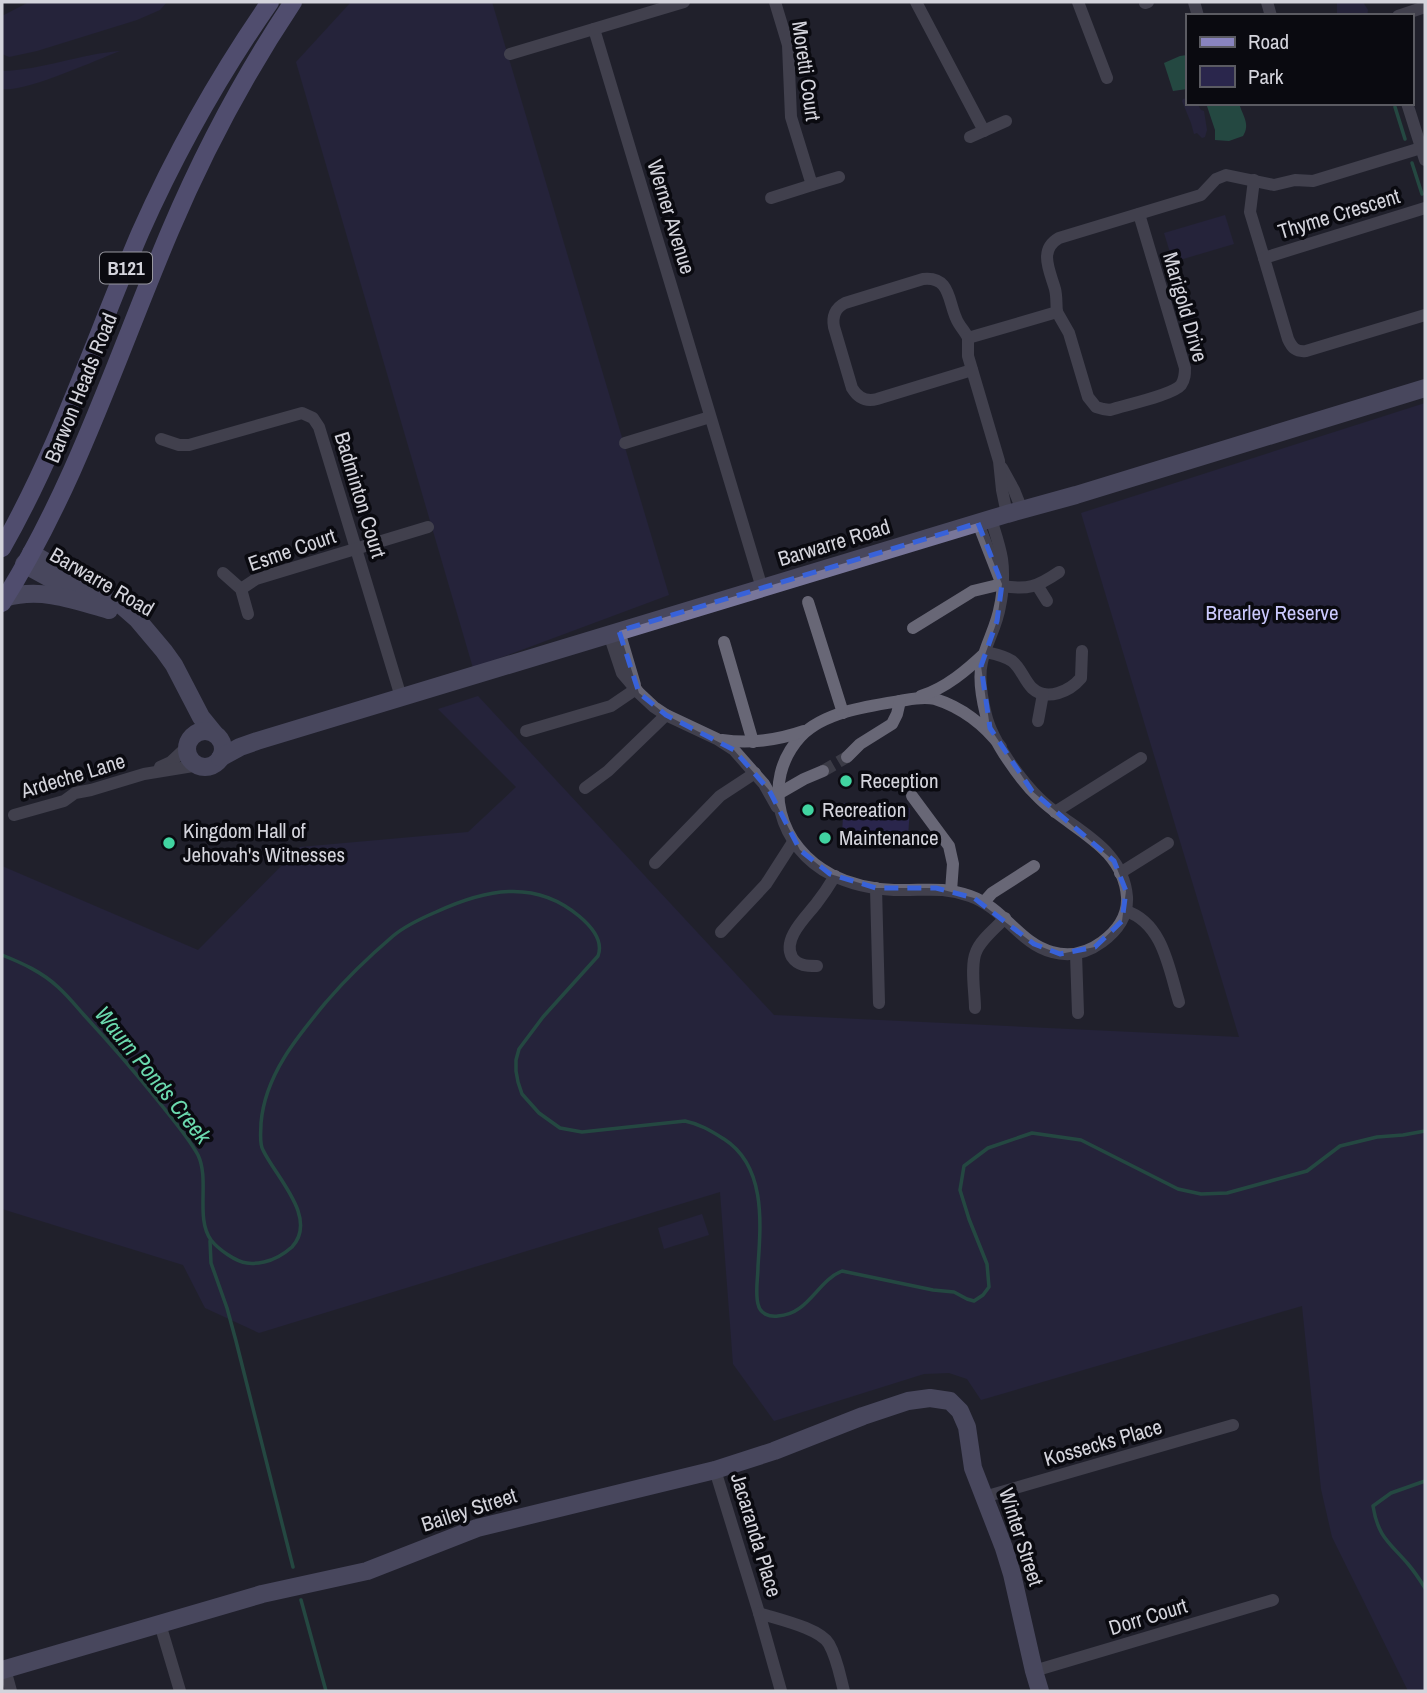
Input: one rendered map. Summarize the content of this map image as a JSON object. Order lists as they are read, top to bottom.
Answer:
{
  "streets": {
    "main road": ["B121", "Barwon Heads Road"],
    "street": [
      "Moretti Court",
      "Thyme Crescent",
      "Werner Avenue",
      "Marigold Drive",
      "Badminton Court",
      "Barwarre Road",
      "Esme Court",
      "Ardeche Lane",
      "Kossecks Place",
      "Bailey Street",
      "Jacaranda Place",
      "Winter Street",
      "Dorr Court"
    ]
  },
  "crossings": [
    ["Werner Avenue", "Barwarre Road"],
    ["Barwon Heads Road", "Barwarre Road"],
    ["Badminton Court", "Barwarre Road"],
    ["Badminton Court", "Esme Court"],
    ["Barwarre Road", "Ardeche Lane"],
    ["Kossecks Place", "Winter Street"],
    ["Bailey Street", "Jacaranda Place"],
    ["Bailey Street", "Winter Street"],
    ["Winter Street", "Dorr Court"]
  ],
  "water": ["Waurn Ponds Creek"],
  "parks": ["Brearley Reserve"],
  "places": [
    "Reception",
    "Recreation",
    "Maintenance",
    "Kingdom Hall of Jehovah's Witnesses"
  ],
  "legend": ["Road", "Park"]
}
